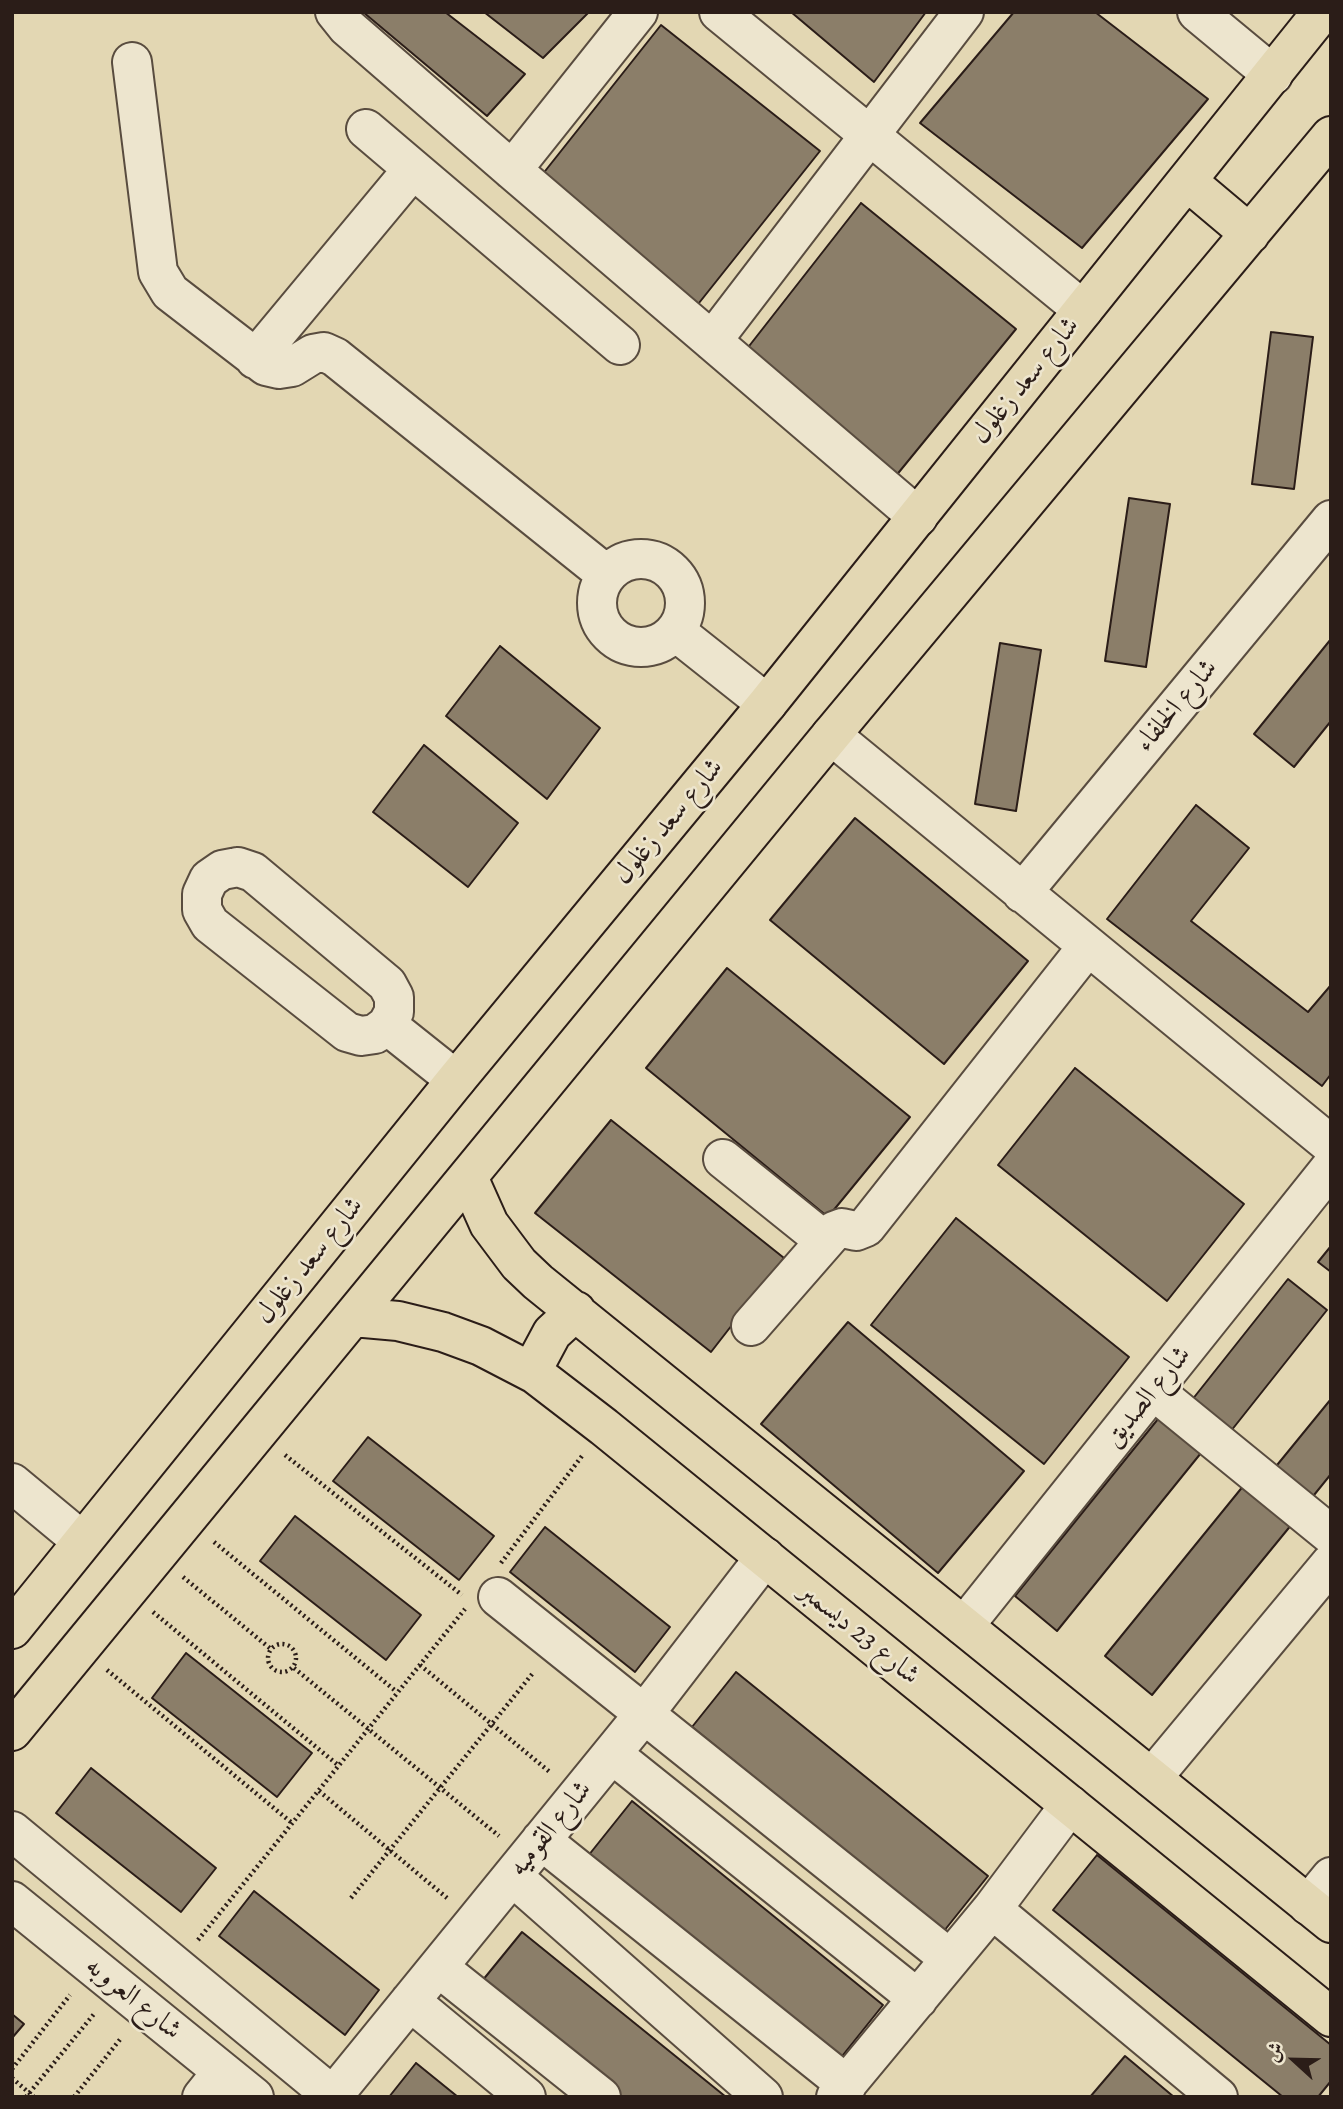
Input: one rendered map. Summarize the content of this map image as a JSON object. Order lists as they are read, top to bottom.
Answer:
{
  "streets": {
    "main road": ["شارع سعد زغلول", "شارع 23 ديسمبر"],
    "street": [
      "شارع الخلفاء",
      "شارع الصديق",
      "شارع القوميه",
      "شارع العروبه"
    ]
  },
  "crossings": [
    ["شارع 23 ديسمبر", "شارع القوميه"]
  ],
  "north": "left"
}
